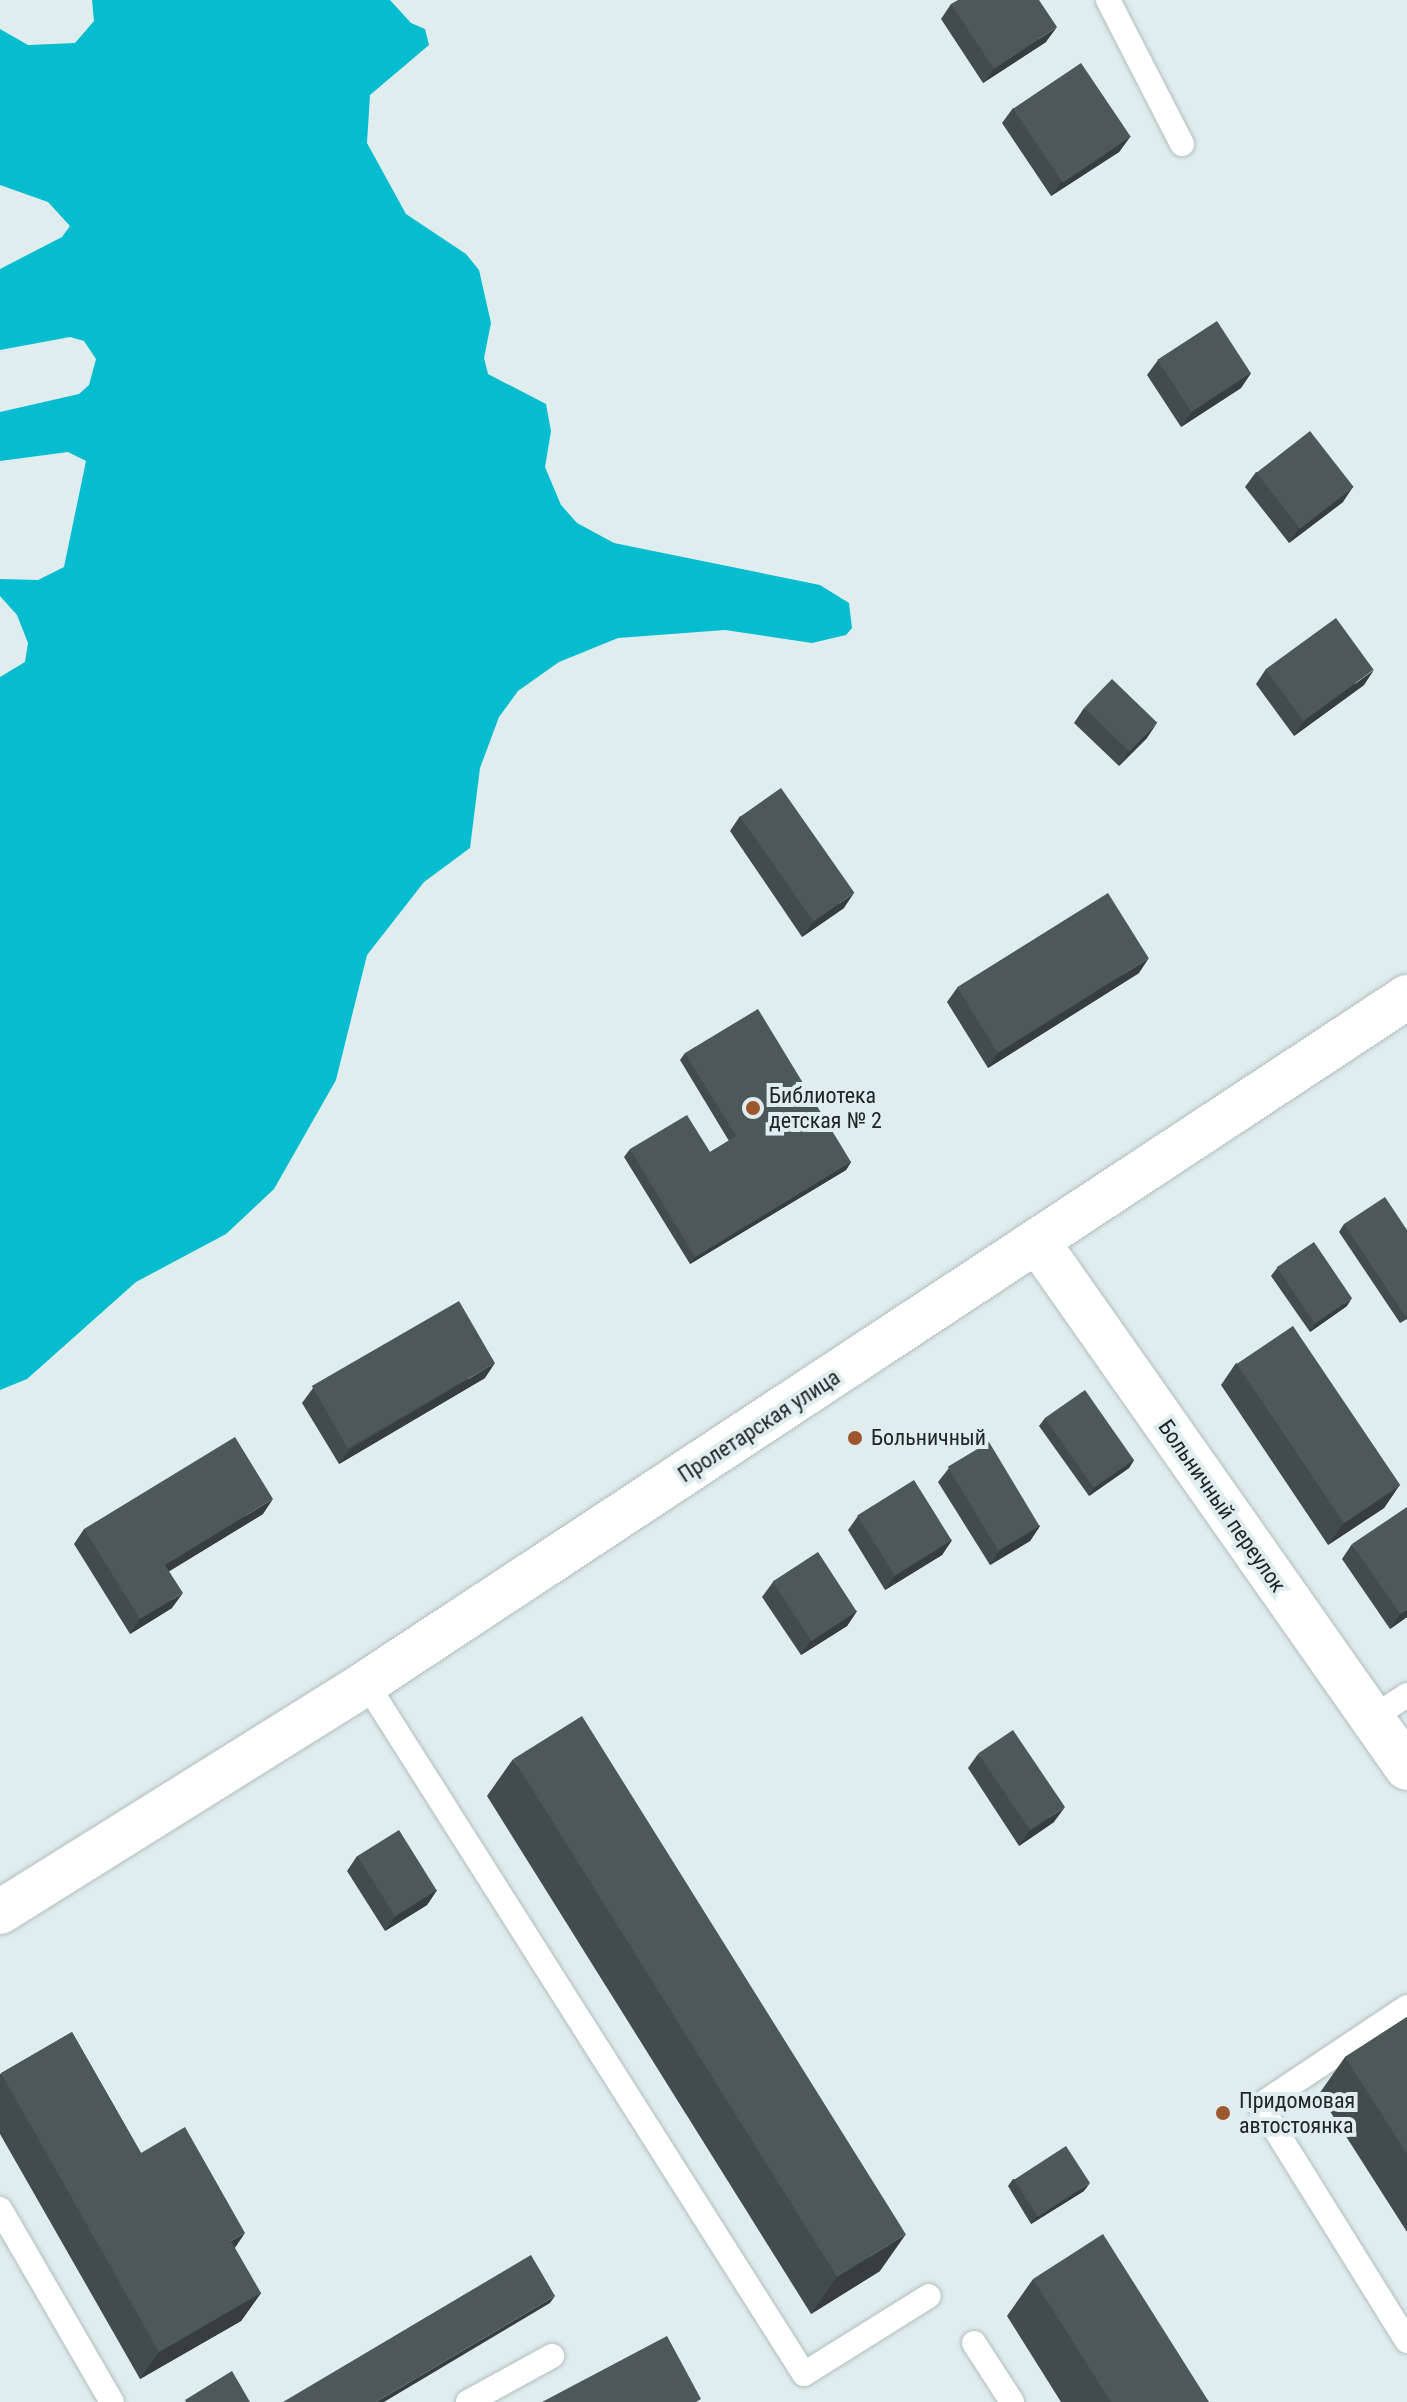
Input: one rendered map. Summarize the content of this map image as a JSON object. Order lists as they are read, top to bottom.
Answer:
{
  "streets": {
    "main road": ["Пролетарская улица", "Больничный переулок"]
  },
  "crossings": [
    ["Пролетарская улица", "Больничный переулок"]
  ],
  "places": ["Библиотека детская № 2", "Больничный", "Придомовая автостоянка"]
}
